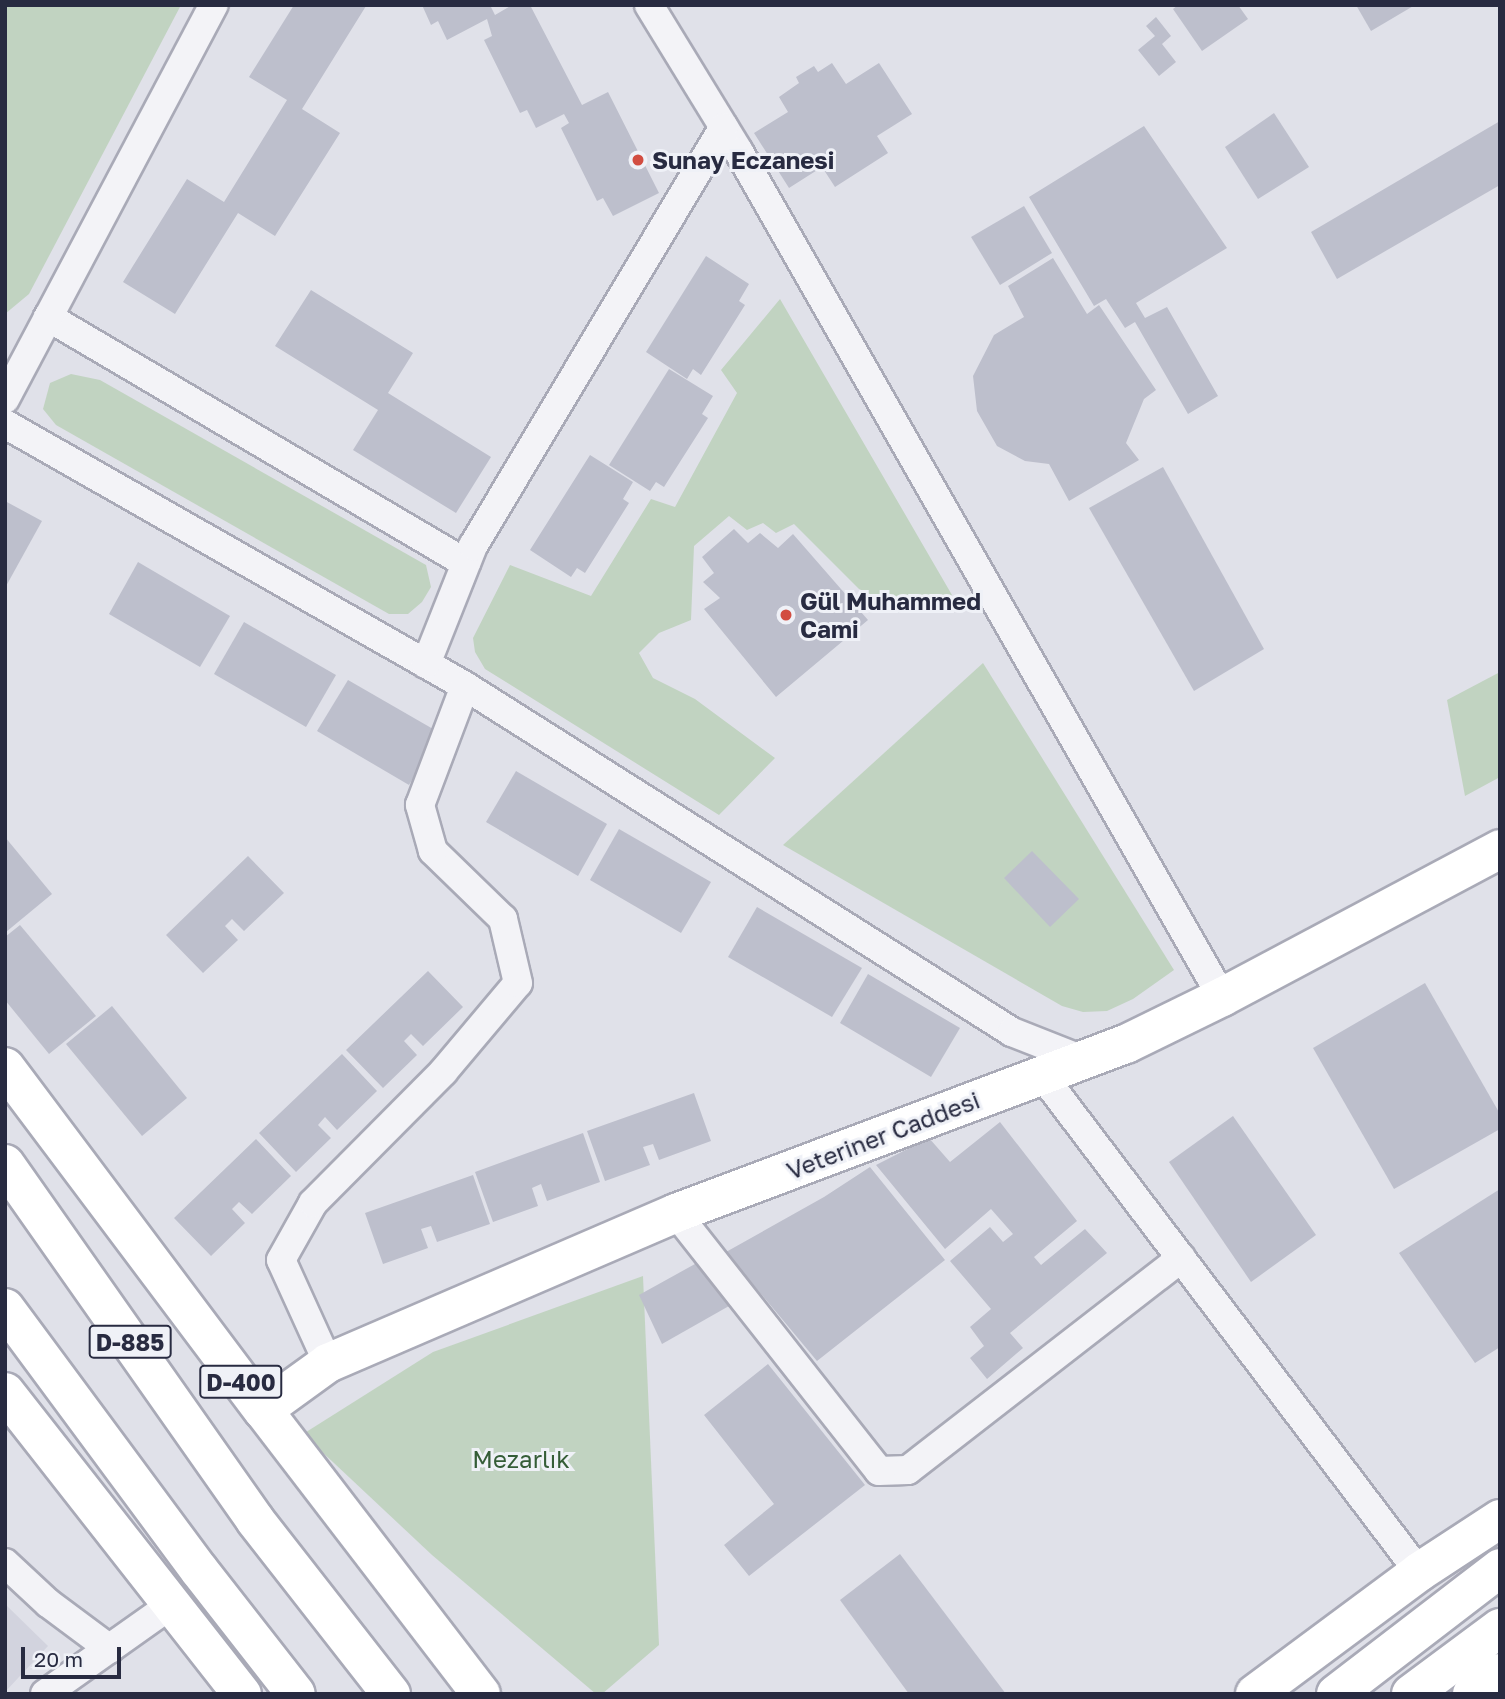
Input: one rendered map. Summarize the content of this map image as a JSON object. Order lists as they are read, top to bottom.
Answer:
{
  "streets": {
    "main road": ["Veteriner Caddesi", "D-885", "D-400"]
  },
  "crossings": [
    ["Veteriner Caddesi", "D-400"]
  ],
  "parks": ["Mezarlık"],
  "places": ["Sunay Eczanesi", "Gül Muhammed Cami"],
  "scale_bar": "20 m"
}
